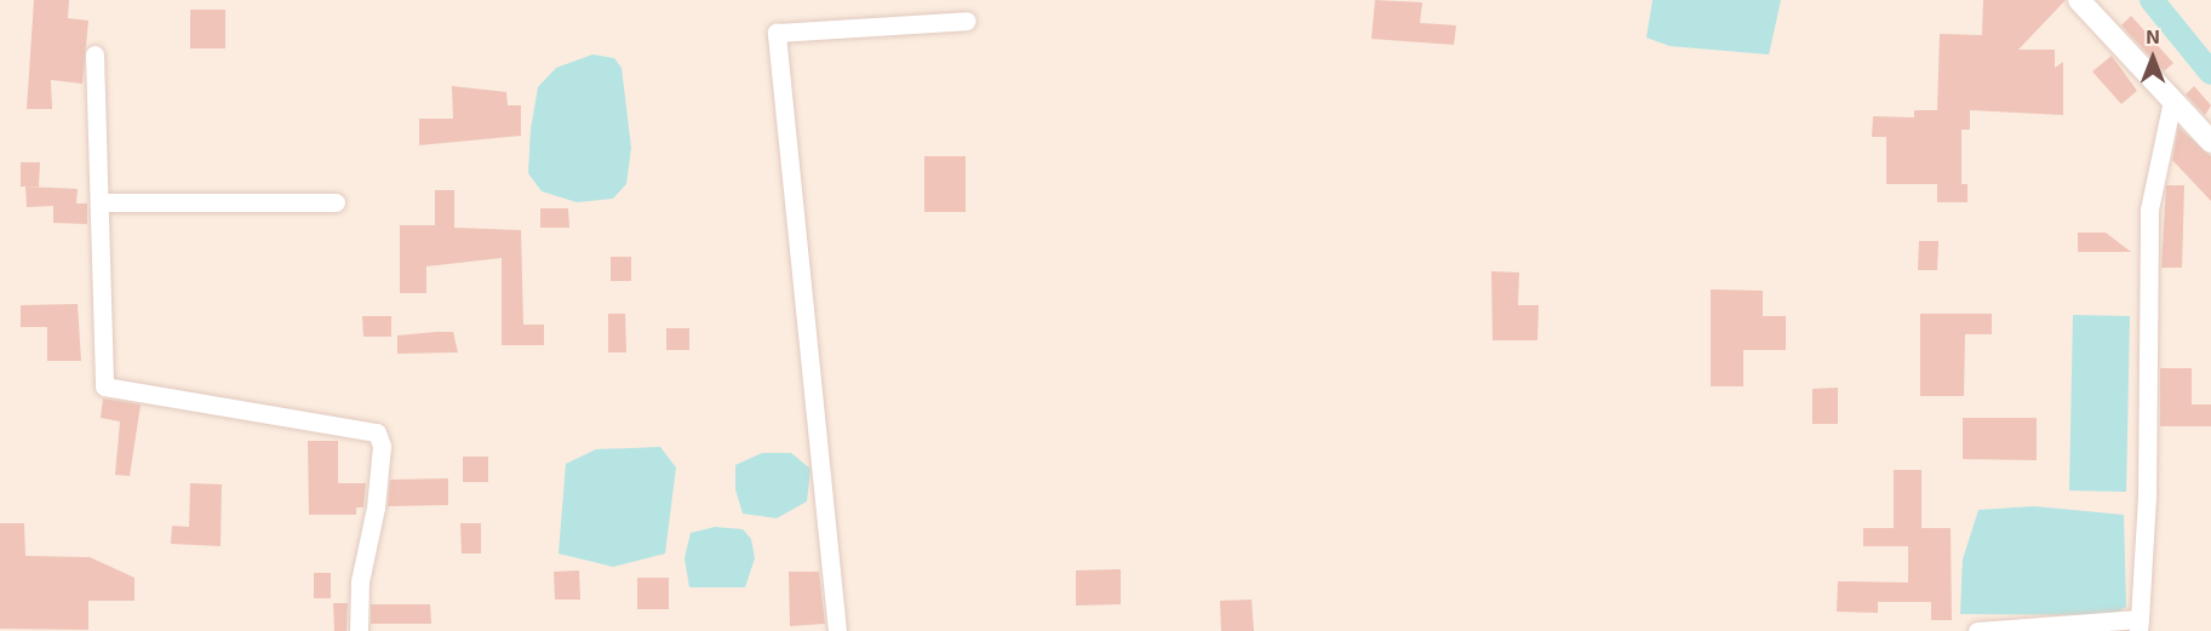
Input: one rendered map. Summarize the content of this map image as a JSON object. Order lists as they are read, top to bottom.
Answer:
{
  "north": "top"
}
